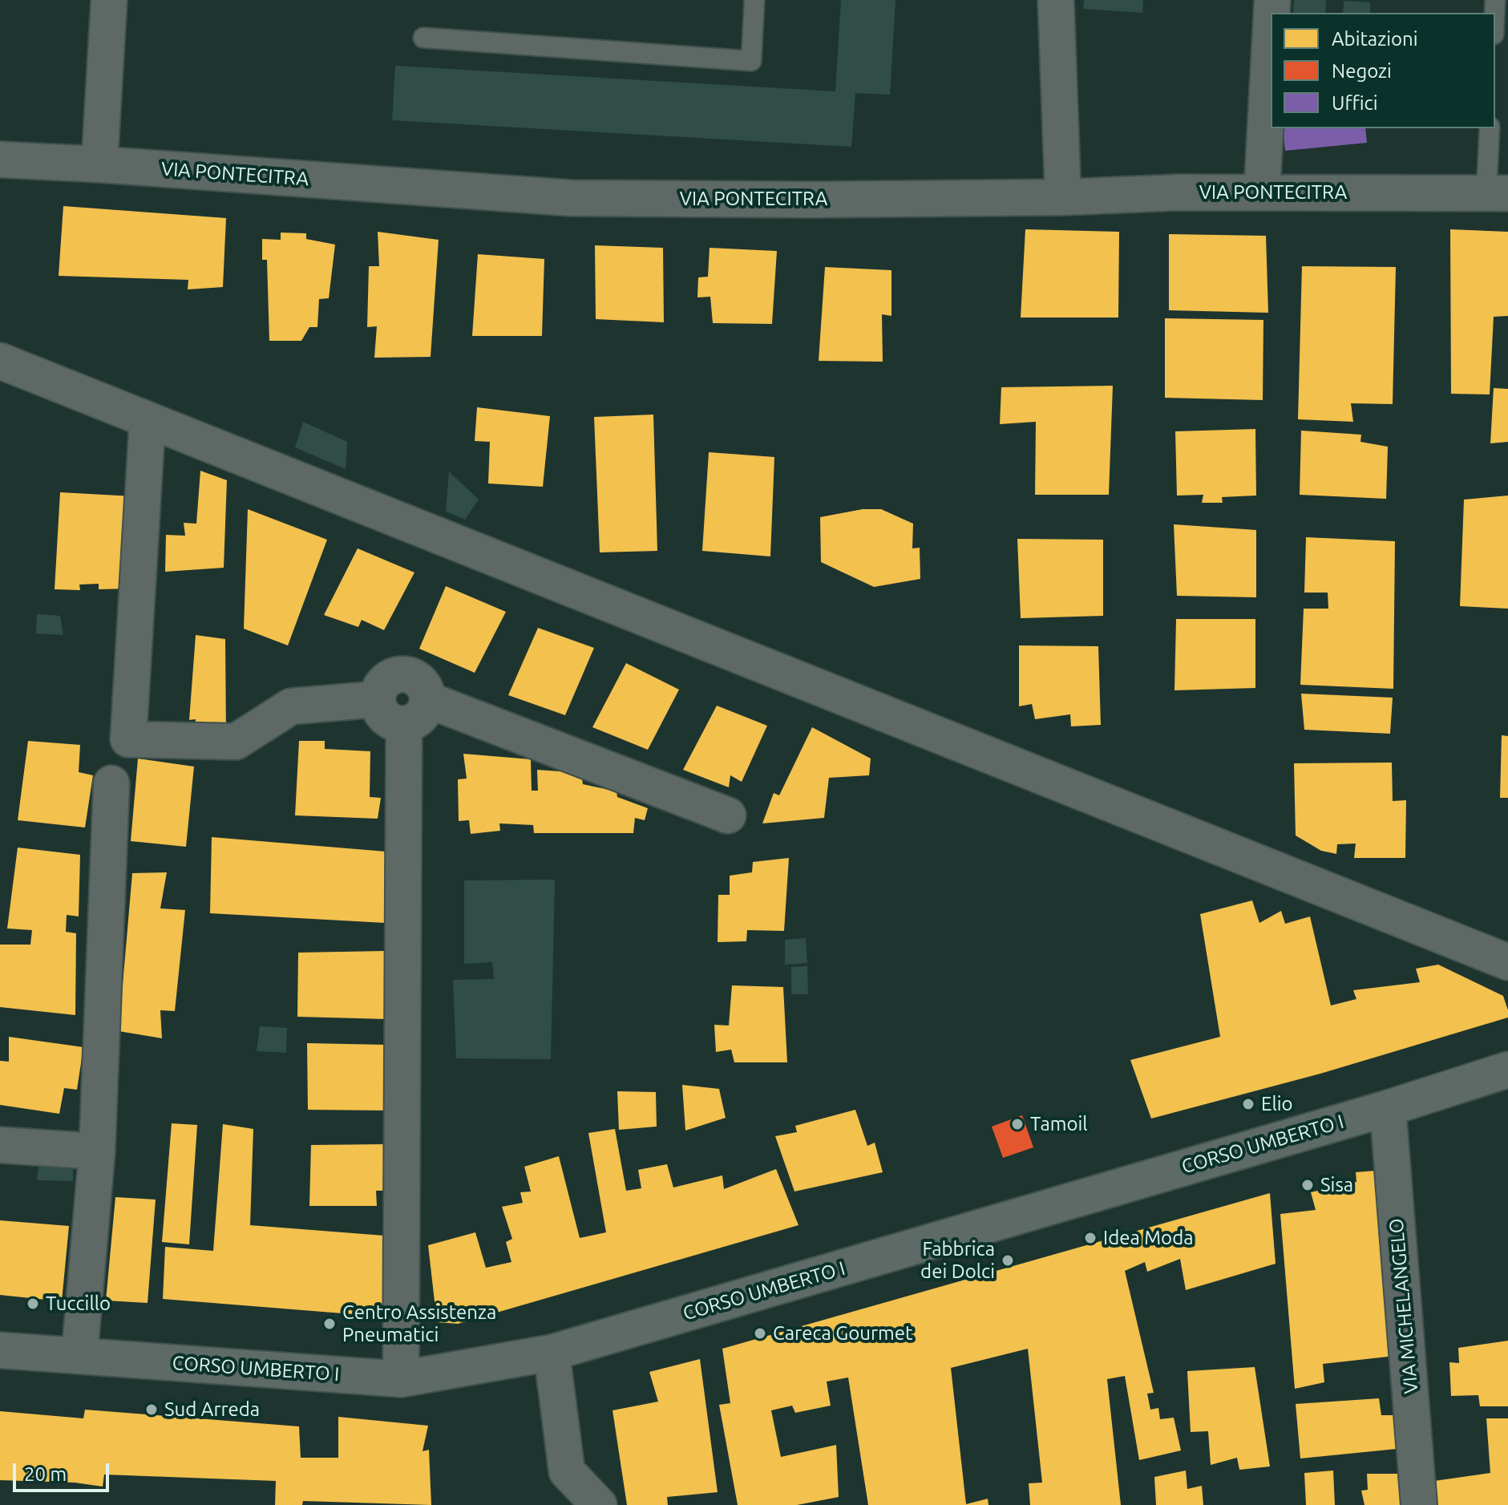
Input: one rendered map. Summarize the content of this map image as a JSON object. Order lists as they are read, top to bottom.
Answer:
{
  "streets": {
    "street": ["VIA PONTECITRA", "CORSO UMBERTO I", "VIA MICHELANGELO"]
  },
  "crossings": [
    ["CORSO UMBERTO I", "VIA MICHELANGELO"]
  ],
  "places": [
    "Elio",
    "Tamoil",
    "Sisa",
    "Idea Moda",
    "Fabbrica dei Dolci",
    "Tuccillo",
    "Centro Assistenza Pneumatici",
    "Careca Gourmet",
    "Sud Arreda"
  ],
  "legend": ["Abitazioni", "Negozi", "Uffici"],
  "scale_bar": "20 m"
}
